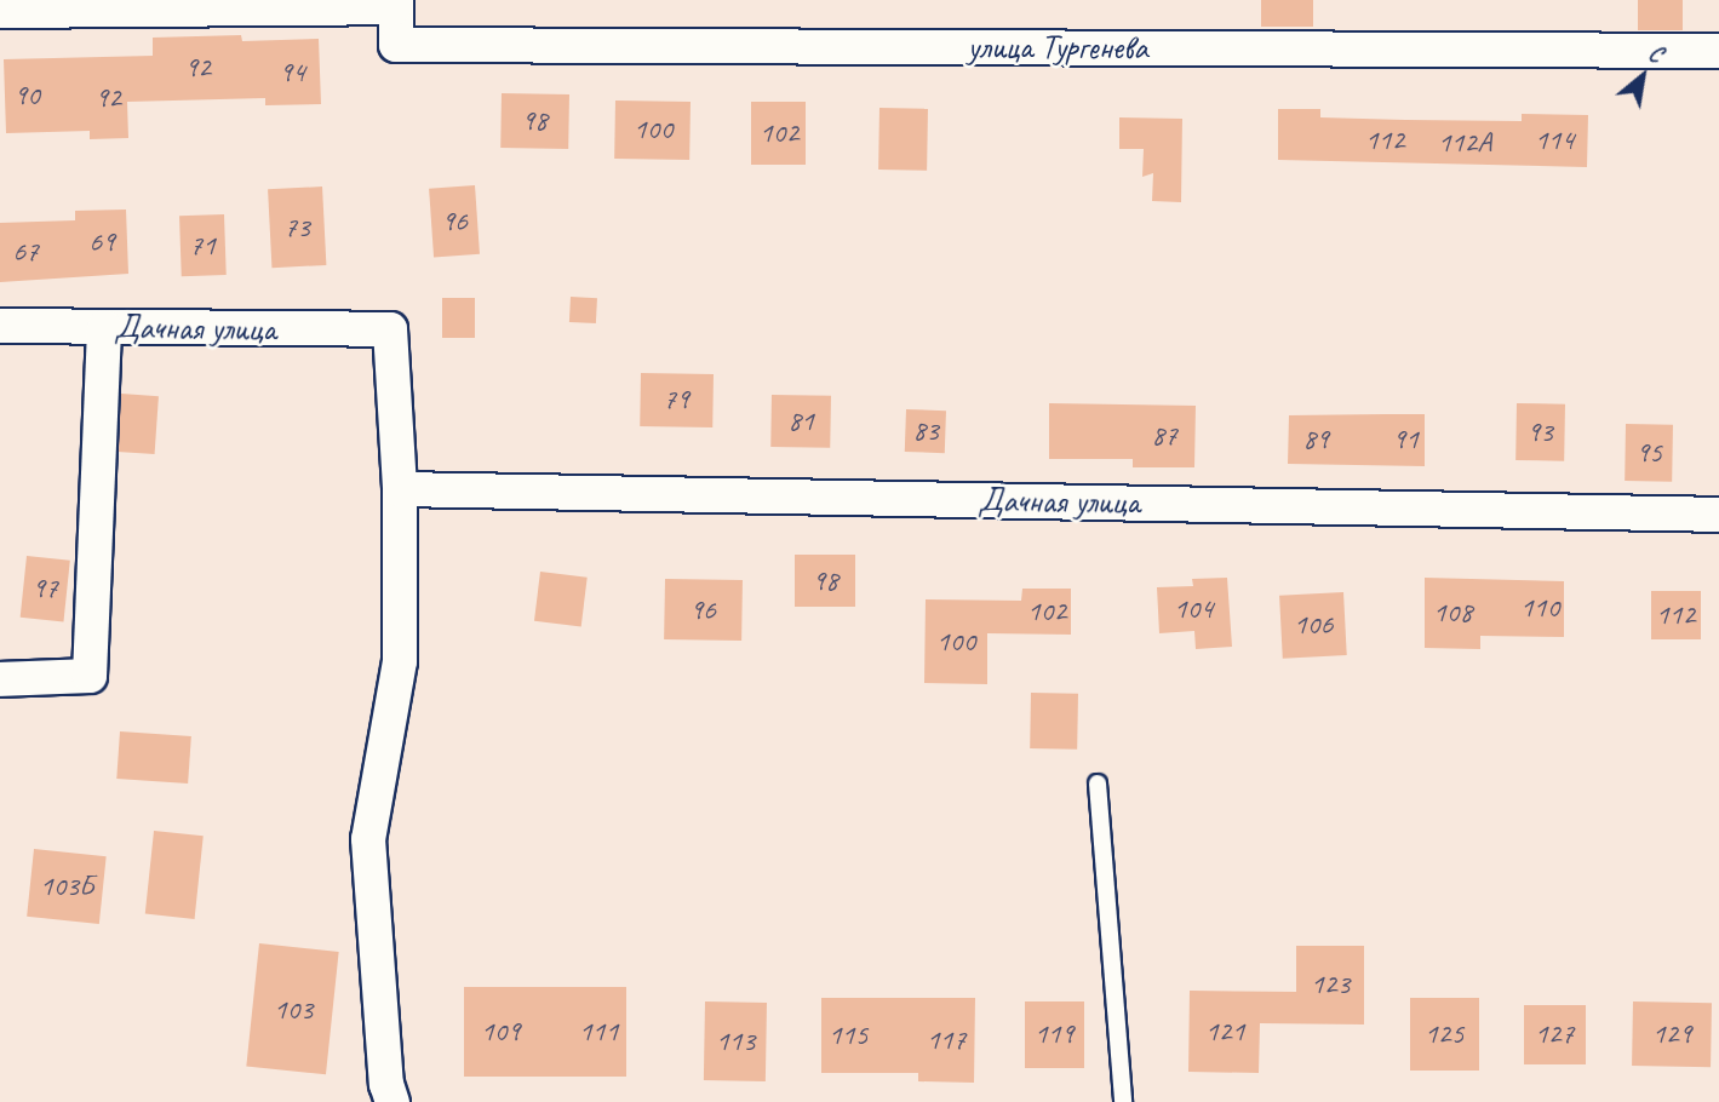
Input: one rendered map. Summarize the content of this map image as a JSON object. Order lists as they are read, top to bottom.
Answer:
{
  "streets": {
    "street": ["улица Тургенева", "Дачная улица"]
  },
  "house_numbers": [
    "92",
    "94",
    "90",
    "92",
    "98",
    "100",
    "102",
    "112",
    "114",
    "112А",
    "96",
    "73",
    "69",
    "71",
    "67",
    "79",
    "81",
    "83",
    "93",
    "87",
    "89",
    "91",
    "95",
    "98",
    "97",
    "110",
    "104",
    "96",
    "102",
    "108",
    "112",
    "106",
    "100",
    "103Б",
    "123",
    "103",
    "109",
    "111",
    "121",
    "119",
    "125",
    "127",
    "129",
    "115",
    "117",
    "113"
  ],
  "north": "top right"
}
